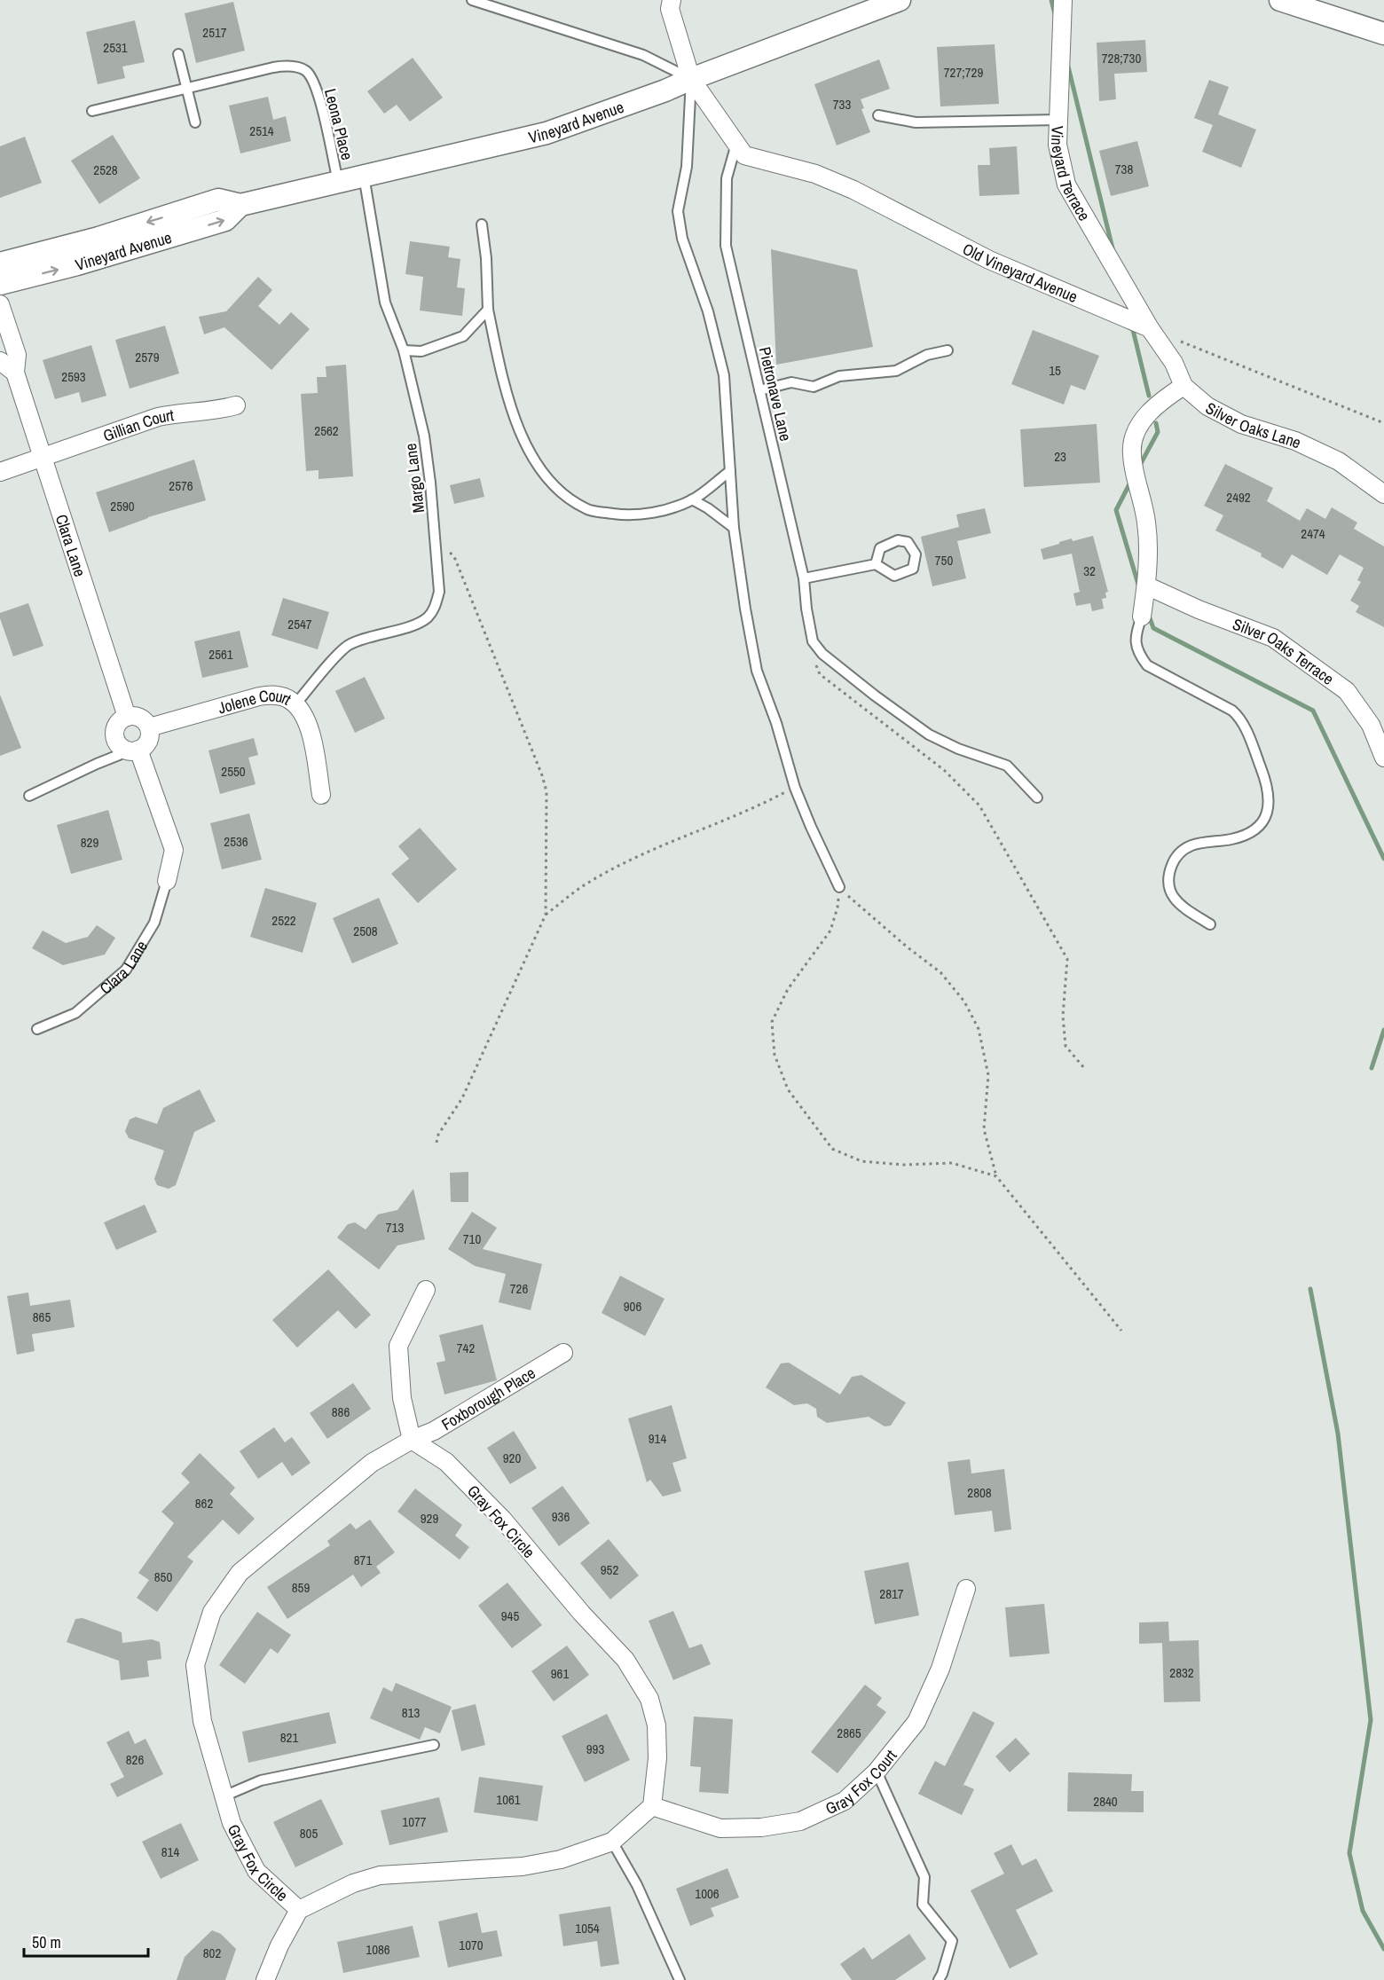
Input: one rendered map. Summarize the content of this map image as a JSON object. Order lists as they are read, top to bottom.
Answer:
{
  "streets": {
    "street": [
      "Vineyard Avenue",
      "Vineyard Terrace",
      "Old Vineyard Avenue",
      "Silver Oaks Lane",
      "Gillian Court",
      "Clara Lane",
      "Silver Oaks Terrace",
      "Jolene Court",
      "Foxborough Place",
      "Gray Fox Circle",
      "Gray Fox Court"
    ],
    "lane": ["Leona Place", "Pietronave Lane", "Margo Lane"]
  },
  "crossings": [
    ["Vineyard Avenue", "Leona Place"],
    ["Vineyard Avenue", "Old Vineyard Avenue"],
    ["Vineyard Avenue", "Margo Lane"],
    ["Vineyard Terrace", "Old Vineyard Avenue"],
    ["Vineyard Terrace", "Silver Oaks Lane"],
    ["Old Vineyard Avenue", "Pietronave Lane"],
    ["Old Vineyard Avenue", "Silver Oaks Lane"],
    ["Gillian Court", "Clara Lane"],
    ["Margo Lane", "Jolene Court"],
    ["Clara Lane", "Jolene Court"],
    ["Foxborough Place", "Gray Fox Circle"],
    ["Gray Fox Circle", "Gray Fox Court"]
  ],
  "house_numbers": [
    "2517",
    "2531",
    "728;730",
    "727;729",
    "733",
    "2514",
    "738",
    "2528",
    "2579",
    "15",
    "2593",
    "2562",
    "23",
    "2576",
    "2492",
    "2590",
    "2474",
    "750",
    "32",
    "2547",
    "2561",
    "2550",
    "2536",
    "829",
    "2522",
    "2508",
    "713",
    "710",
    "726",
    "906",
    "865",
    "742",
    "886",
    "914",
    "920",
    "2808",
    "862",
    "936",
    "929",
    "871",
    "952",
    "850",
    "859",
    "2817",
    "945",
    "2832",
    "961",
    "813",
    "2865",
    "821",
    "993",
    "826",
    "1061",
    "2840",
    "1077",
    "805",
    "814",
    "1006",
    "1054",
    "1070",
    "1086",
    "802"
  ],
  "scale_bar": "50 m"
}
